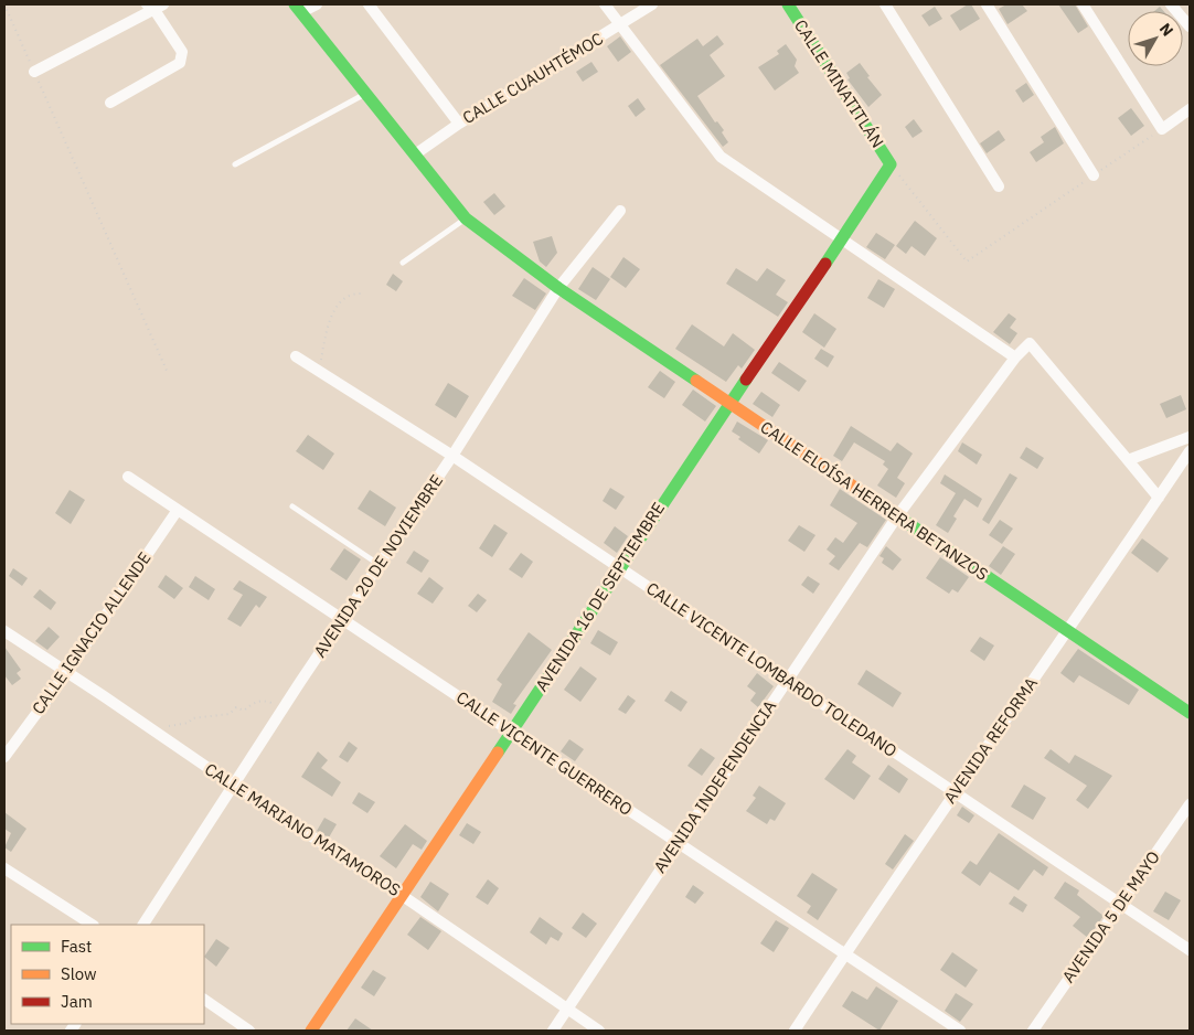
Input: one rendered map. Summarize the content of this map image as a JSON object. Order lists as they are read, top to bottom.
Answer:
{
  "streets": {
    "street": [
      "CALLE CUAUHTÉMOC",
      "CALLE MINATITLÁN",
      "CALLE ELOÍSA HERRERA BETANZOS",
      "AVENIDA 20 DE NOVIEMBRE",
      "AVENIDA 16 DE SEPTIEMBRE",
      "CALLE IGNACIO ALLENDE",
      "CALLE VICENTE LOMBARDO TOLEDANO",
      "AVENIDA REFORMA",
      "CALLE VICENTE GUERRERO",
      "AVENIDA INDEPENDENCIA",
      "CALLE MARIANO MATAMOROS",
      "AVENIDA 5 DE MAYO"
    ]
  },
  "crossings": [
    ["CALLE CUAUHTÉMOC", "CALLE ELOÍSA HERRERA BETANZOS"],
    ["CALLE MINATITLÁN", "AVENIDA 16 DE SEPTIEMBRE"],
    ["CALLE ELOÍSA HERRERA BETANZOS", "AVENIDA 20 DE NOVIEMBRE"],
    ["CALLE ELOÍSA HERRERA BETANZOS", "AVENIDA 16 DE SEPTIEMBRE"],
    ["CALLE ELOÍSA HERRERA BETANZOS", "AVENIDA REFORMA"],
    ["CALLE ELOÍSA HERRERA BETANZOS", "AVENIDA INDEPENDENCIA"],
    ["AVENIDA 20 DE NOVIEMBRE", "CALLE VICENTE LOMBARDO TOLEDANO"],
    ["AVENIDA 20 DE NOVIEMBRE", "CALLE VICENTE GUERRERO"],
    ["AVENIDA 20 DE NOVIEMBRE", "CALLE MARIANO MATAMOROS"],
    ["AVENIDA 16 DE SEPTIEMBRE", "CALLE VICENTE LOMBARDO TOLEDANO"],
    ["AVENIDA 16 DE SEPTIEMBRE", "CALLE VICENTE GUERRERO"],
    ["AVENIDA 16 DE SEPTIEMBRE", "CALLE MARIANO MATAMOROS"],
    ["CALLE IGNACIO ALLENDE", "CALLE VICENTE GUERRERO"],
    ["CALLE IGNACIO ALLENDE", "CALLE MARIANO MATAMOROS"],
    ["CALLE VICENTE LOMBARDO TOLEDANO", "AVENIDA REFORMA"],
    ["CALLE VICENTE LOMBARDO TOLEDANO", "AVENIDA INDEPENDENCIA"],
    ["CALLE VICENTE LOMBARDO TOLEDANO", "AVENIDA 5 DE MAYO"],
    ["AVENIDA REFORMA", "CALLE VICENTE GUERRERO"],
    ["CALLE VICENTE GUERRERO", "AVENIDA INDEPENDENCIA"],
    ["AVENIDA INDEPENDENCIA", "CALLE MARIANO MATAMOROS"]
  ],
  "legend": ["Fast", "Slow", "Jam"],
  "north": "top right"
}
